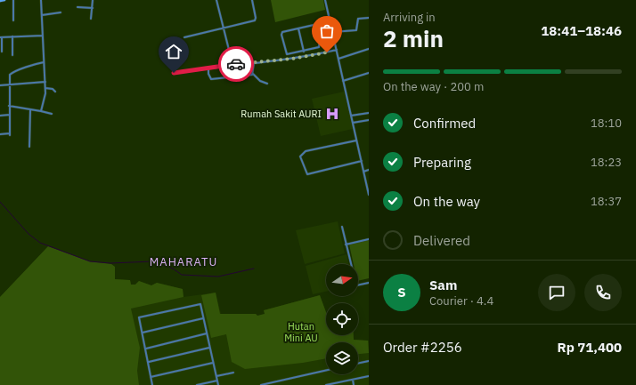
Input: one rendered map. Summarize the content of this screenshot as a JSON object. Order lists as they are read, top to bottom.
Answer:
{
  "districts": ["MAHARATU"],
  "parks": ["Hutan Mini AU"],
  "places": {
    "hospital": ["Rumah Sakit AURI"]
  },
  "north": "right",
  "page": {
    "heading": ["2 min", "Arriving in", "18:41–18:46"],
    "panel": [
      "Sam",
      "Courier · 4.4",
      "Order #2256",
      "Rp 71,400"
    ],
    "bar": "On the way · 200 m",
    "list": [
      ["Confirmed", "18:10"],
      ["Preparing", "18:23"],
      ["On the way", "18:37"],
      "Delivered"
    ],
    "round": "S"
  }
}
